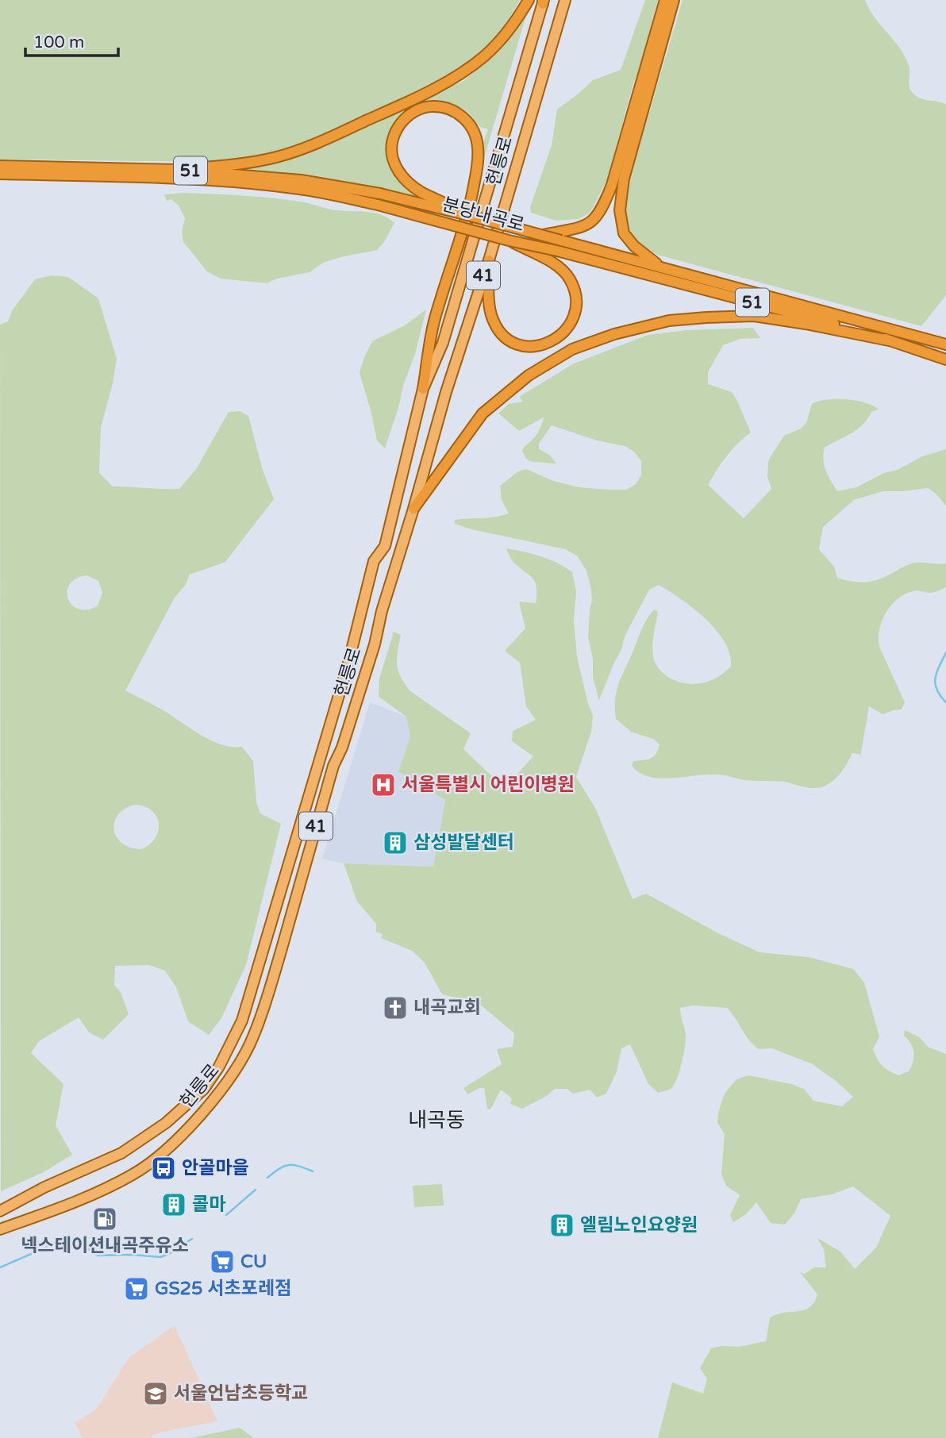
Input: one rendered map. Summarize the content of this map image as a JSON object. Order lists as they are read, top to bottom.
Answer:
{
  "streets": {
    "highway": ["51", "분당내곡로"],
    "main road": ["헌릉로", "41"]
  },
  "districts": ["내곡동"],
  "places": {
    "hospital": ["서울특별시 어린이병원"],
    "building": ["삼성발달센터", "콜마", "엘림노인요양원"],
    "church": ["내곡교회"],
    "bus stop": ["안골마을"],
    "fuel station": ["넥스테이션내곡주유소"],
    "supermarket": ["CU", "GS25 서초포레점"],
    "school or university": ["서울언남초등학교"]
  },
  "scale_bar": "100 m"
}
